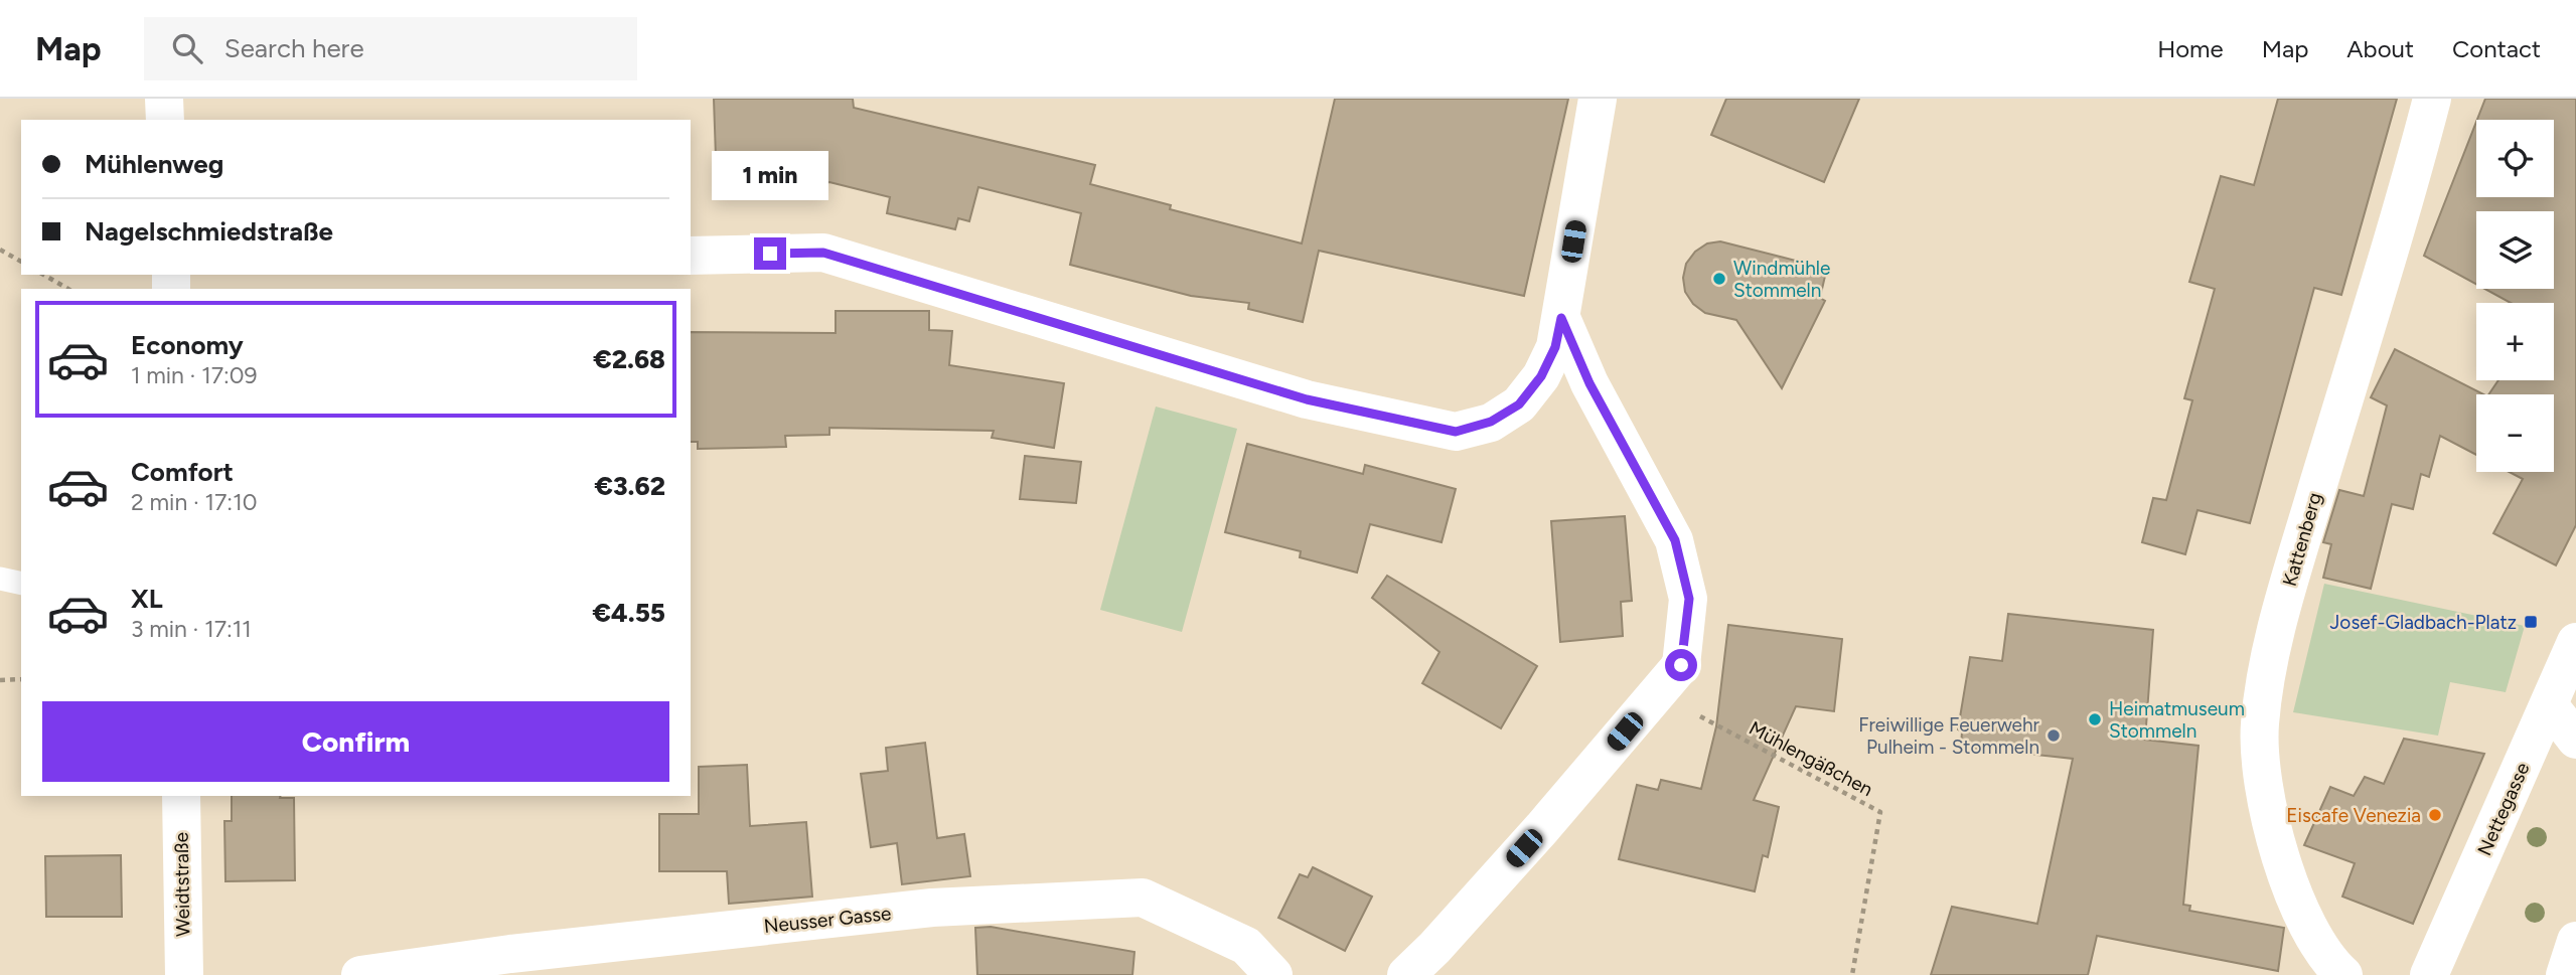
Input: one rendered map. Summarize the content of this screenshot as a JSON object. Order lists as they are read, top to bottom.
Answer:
{
  "streets": {
    "street": [
      "Kattenberg",
      "Nettegasse",
      "Weidtstraße",
      "Neusser Gasse"
    ],
    "path": ["Mühlengäßchen"]
  },
  "places": {
    "other": [
      "Windmühle Stommeln",
      "Heimatmuseum Stommeln",
      "Freiwillige Feuerwehr Pulheim - Stommeln",
      "Eiscafe Venezia"
    ],
    "transit": ["Josef-Gladbach-Platz"]
  },
  "page": {
    "header": "Map",
    "search": "Search here",
    "nav": [
      "Home",
      "Map",
      "About",
      "Contact"
    ],
    "map_buttons": ["+", "−"],
    "banner": ["Mühlenweg", "Nagelschmiedstraße"],
    "bubble": "1 min",
    "list": [
      {
        "name": "Economy",
        "note": "1 min · 17:09",
        "value": "€2.68"
      },
      {
        "name": "Comfort",
        "note": "2 min · 17:10",
        "value": "€3.62"
      },
      {
        "name": "XL",
        "note": "3 min · 17:11",
        "value": "€4.55"
      }
    ],
    "buttons": "Confirm"
  }
}
